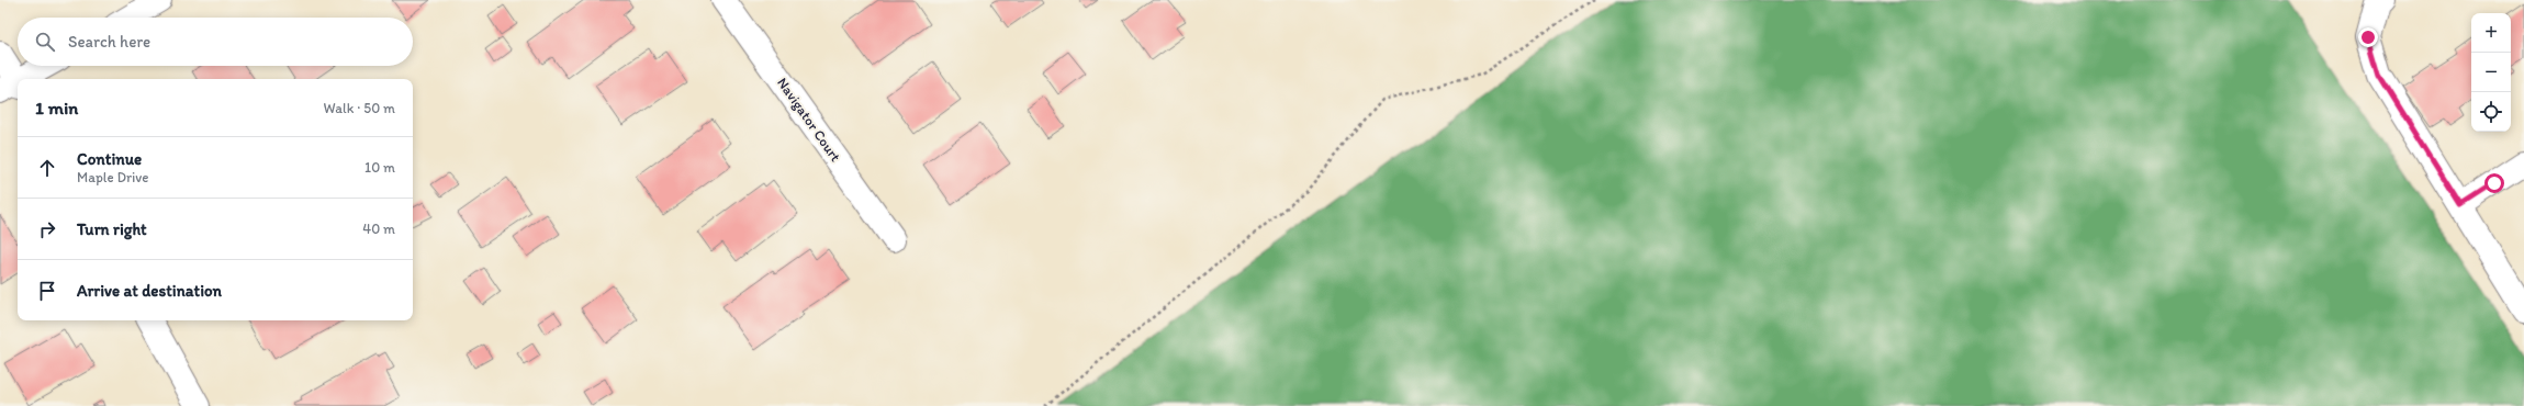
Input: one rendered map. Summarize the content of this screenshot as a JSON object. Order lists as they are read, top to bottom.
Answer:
{
  "streets": {
    "street": ["Navigator Court"]
  },
  "page": {
    "map_buttons": ["+", "−"],
    "search": "Search here",
    "heading": ["1 min", "Walk · 50 m"],
    "list": [
      ["Continue", "Maple Drive", "10 m"],
      ["Turn right", "40 m"],
      "Arrive at destination"
    ]
  }
}
